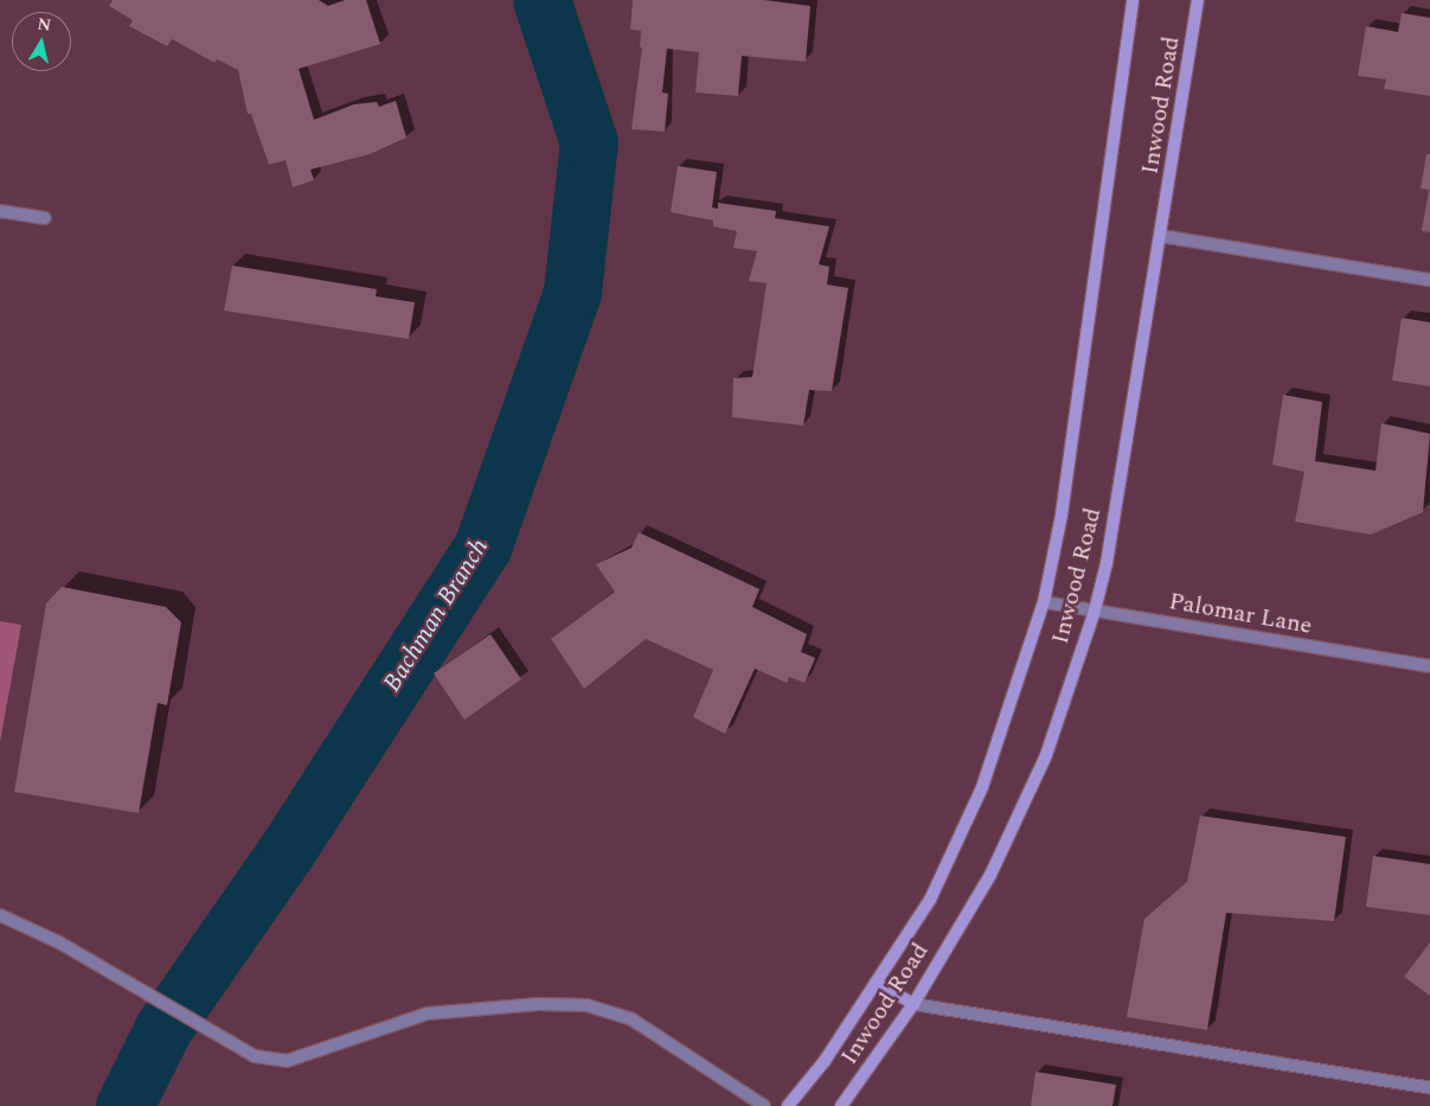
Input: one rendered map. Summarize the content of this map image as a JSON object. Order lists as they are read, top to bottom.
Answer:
{
  "streets": {
    "main road": ["Inwood Road"],
    "street": ["Palomar Lane"]
  },
  "crossings": [
    ["Inwood Road", "Palomar Lane"]
  ],
  "water": ["Bachman Branch"],
  "north": "top"
}
